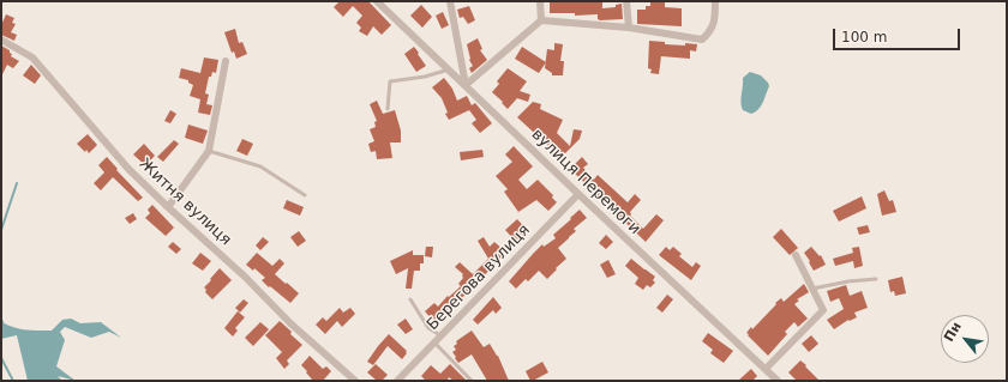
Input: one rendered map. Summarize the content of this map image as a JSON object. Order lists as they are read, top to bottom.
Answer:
{
  "streets": {
    "street": ["вулиця Перемоги", "Житня вулиця", "Берегова вулиця"]
  },
  "crossings": [
    ["вулиця Перемоги", "Берегова вулиця"]
  ],
  "scale_bar": "100 m",
  "north": "top left"
}
